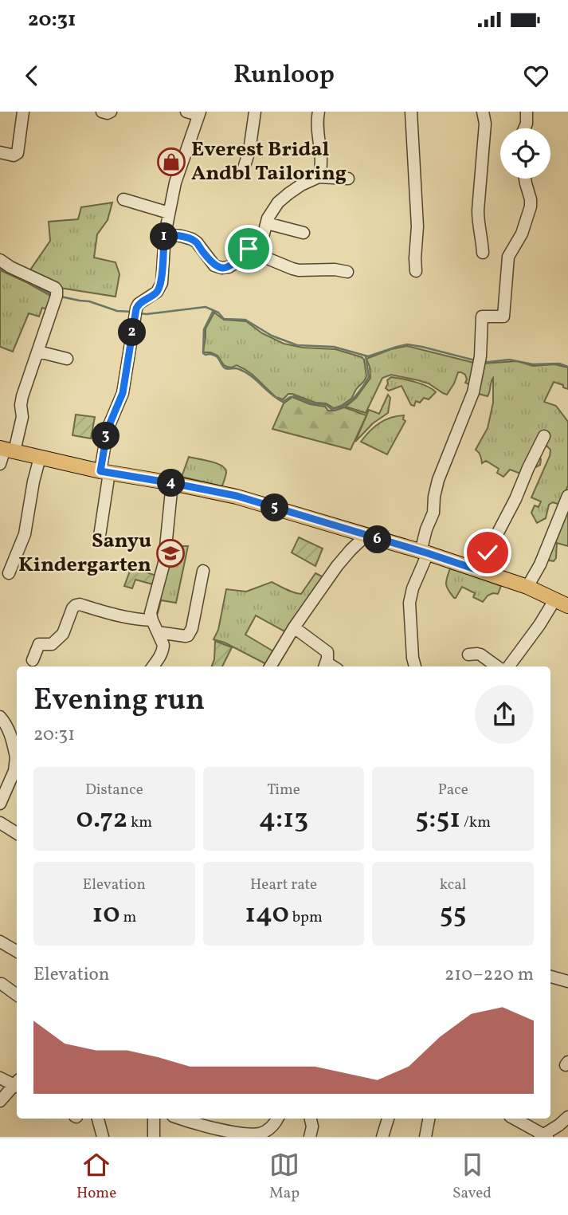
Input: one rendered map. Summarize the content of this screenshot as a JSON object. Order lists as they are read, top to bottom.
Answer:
{
  "places": {
    "shop": ["Everest Bridal Andbl Tailoring"],
    "school or university": ["Sanyu Kindergarten"]
  },
  "page": {
    "status": "20:31",
    "header": "Runloop",
    "pins": [
      "1",
      "2",
      "3",
      "4",
      "5",
      "6"
    ],
    "heading": ["Evening run", "20:31"],
    "stats": [
      ["Distance", "0.72 km"],
      ["Time", "4:13"],
      ["Pace", "5:51 /km"],
      ["Elevation", "10 m"],
      ["Heart rate", "140 bpm"],
      ["kcal", "55"]
    ],
    "chart": ["Elevation", "210–220 m"],
    "tabs": ["Home", "Map", "Saved"]
  }
}
